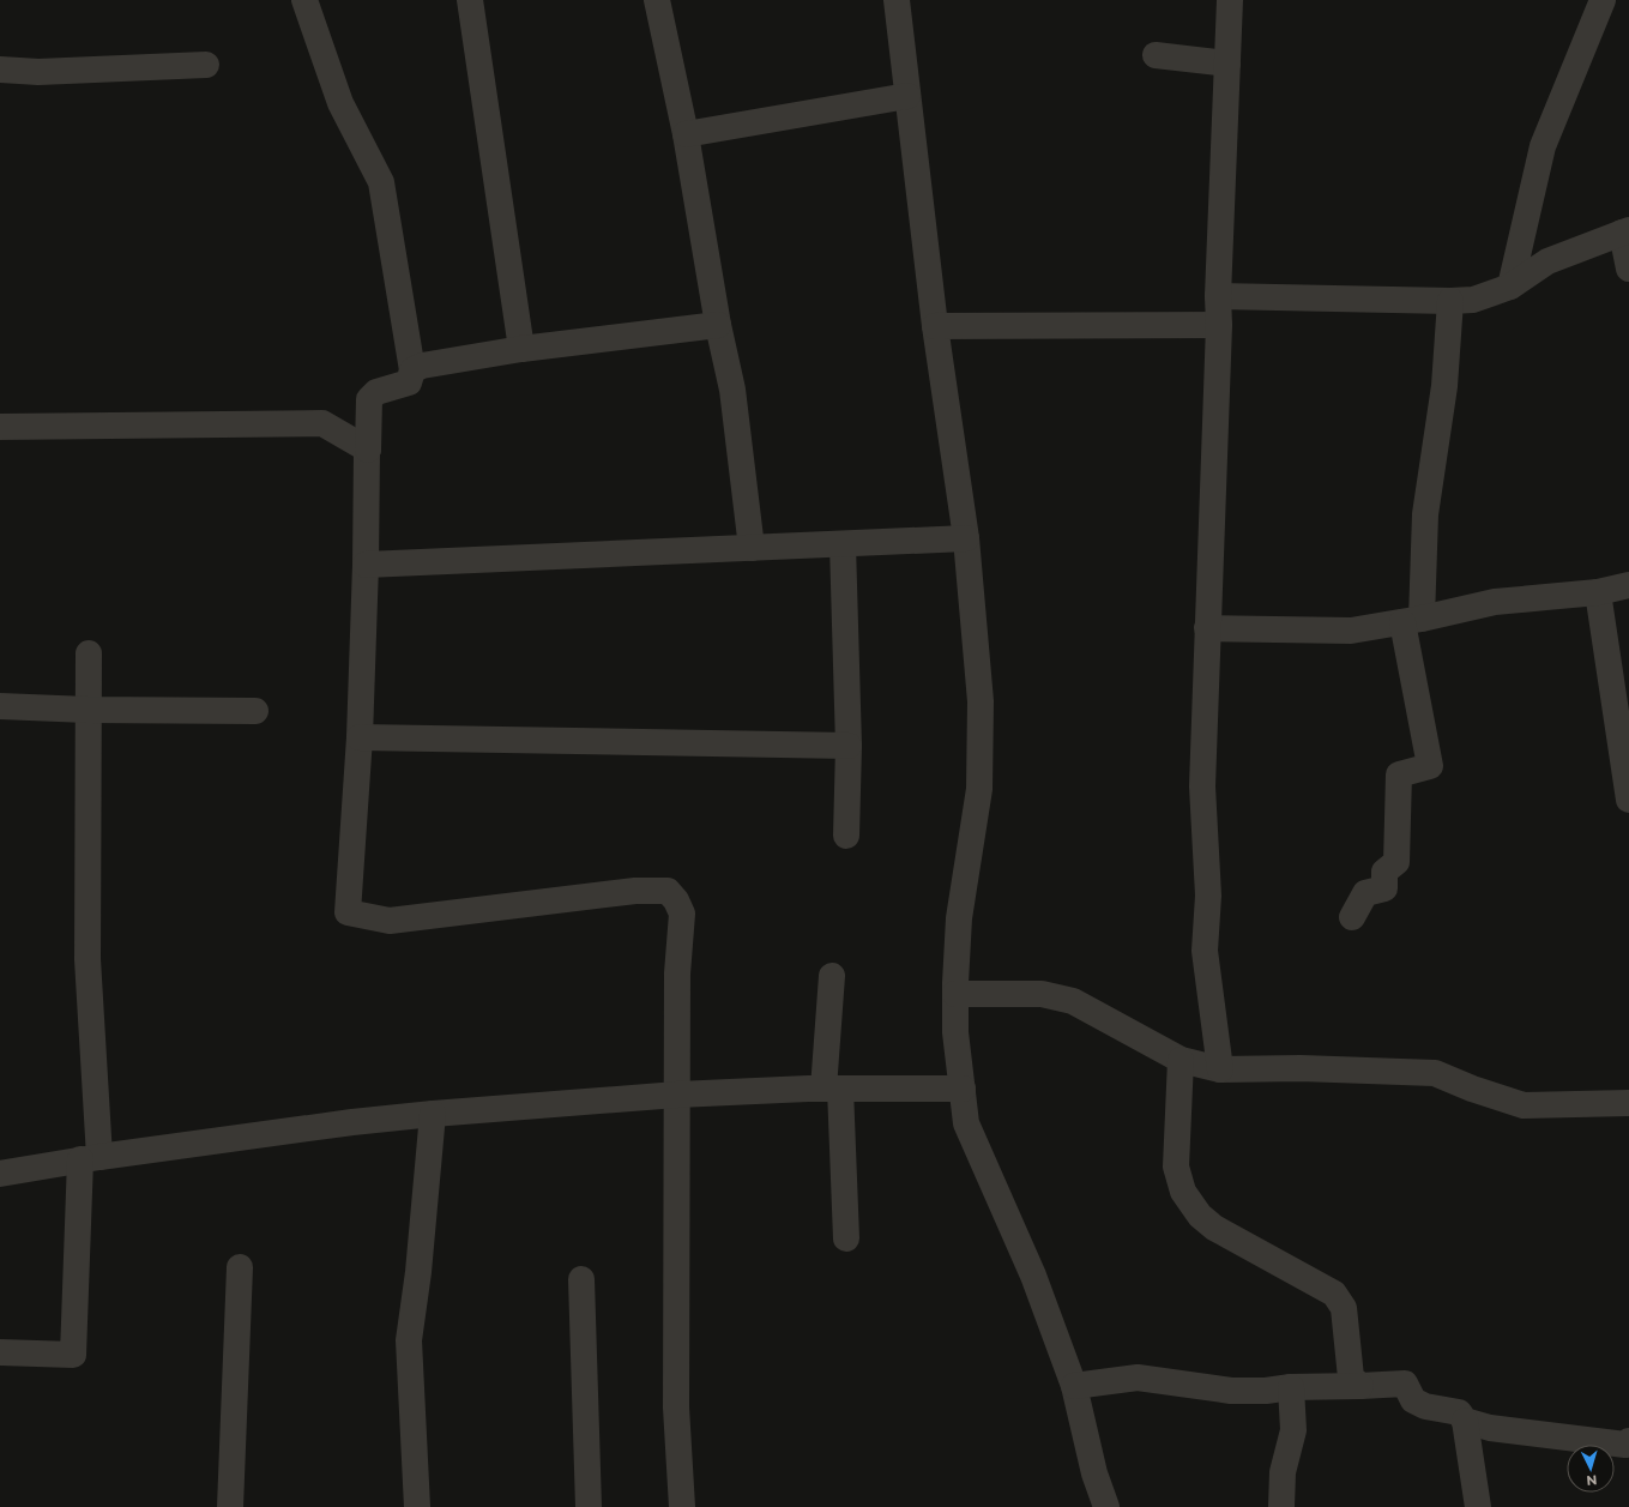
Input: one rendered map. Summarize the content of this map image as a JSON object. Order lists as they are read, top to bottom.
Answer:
{
  "north": "bottom"
}
